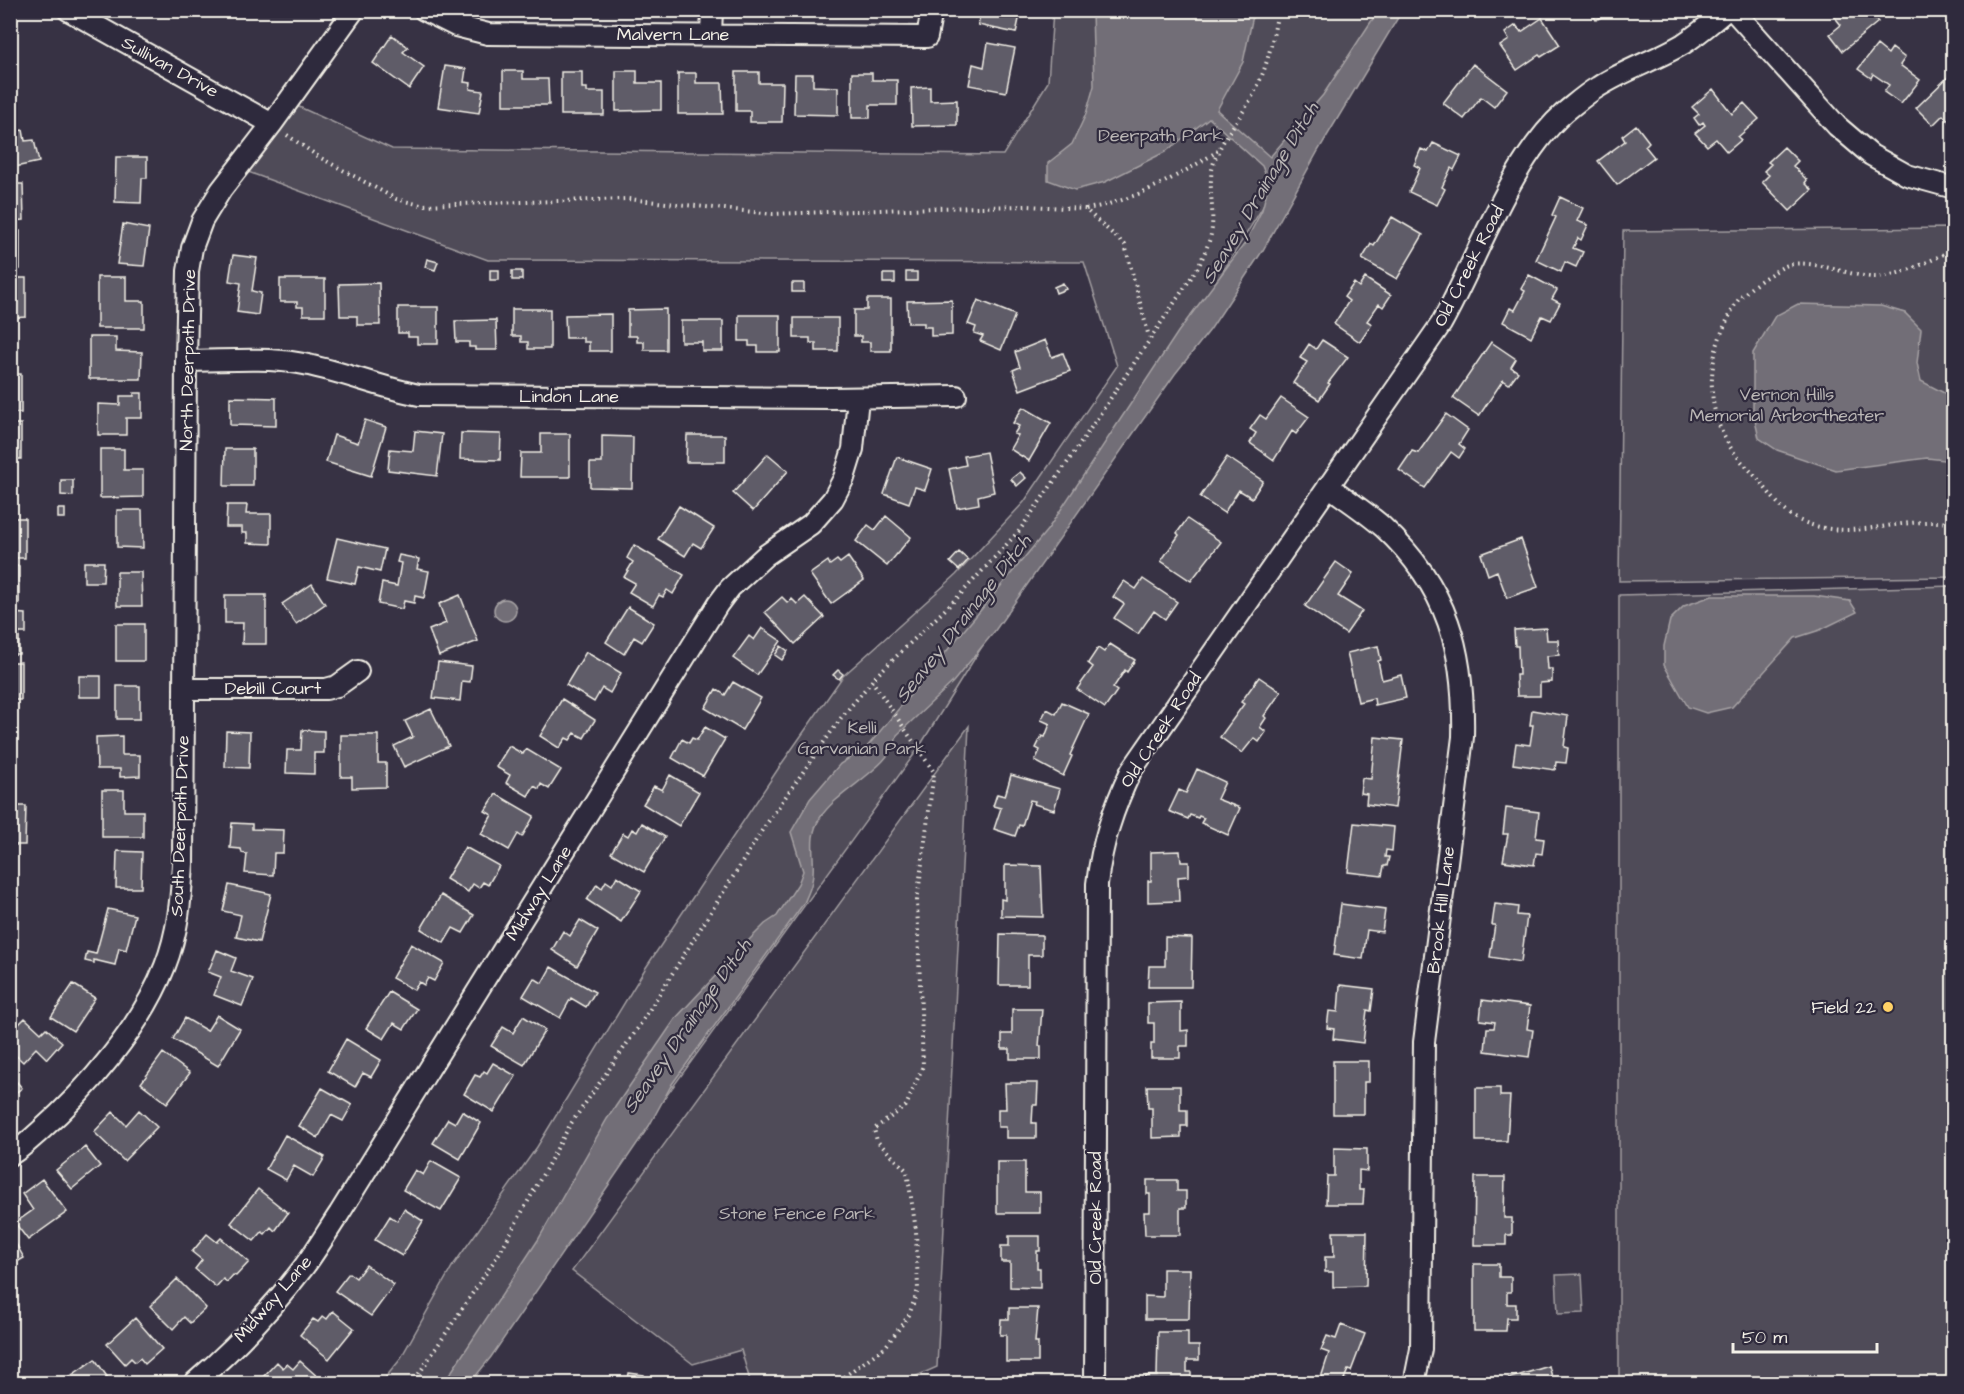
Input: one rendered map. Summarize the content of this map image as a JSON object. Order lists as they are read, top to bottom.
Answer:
{
  "streets": {
    "street": [
      "Malvern Lane",
      "Sullivan Drive",
      "Old Creek Road",
      "North Deerpath Drive",
      "Lindon Lane",
      "Debill Court",
      "South Deerpath Drive",
      "Midway Lane",
      "Brook Hill Lane"
    ]
  },
  "crossings": [
    ["Sullivan Drive", "North Deerpath Drive"],
    ["Old Creek Road", "Brook Hill Lane"],
    ["North Deerpath Drive", "Lindon Lane"],
    ["North Deerpath Drive", "Debill Court"],
    ["North Deerpath Drive", "South Deerpath Drive"],
    ["Lindon Lane", "Midway Lane"],
    ["Debill Court", "South Deerpath Drive"]
  ],
  "water": ["Seavey Drainage Ditch"],
  "parks": [
    "Deerpath Park",
    "Vernon Hills Memorial Arbortheater",
    "Kelli Garvanian Park",
    "Stone Fence Park"
  ],
  "places": ["Field 22"],
  "scale_bar": "50 m"
}
